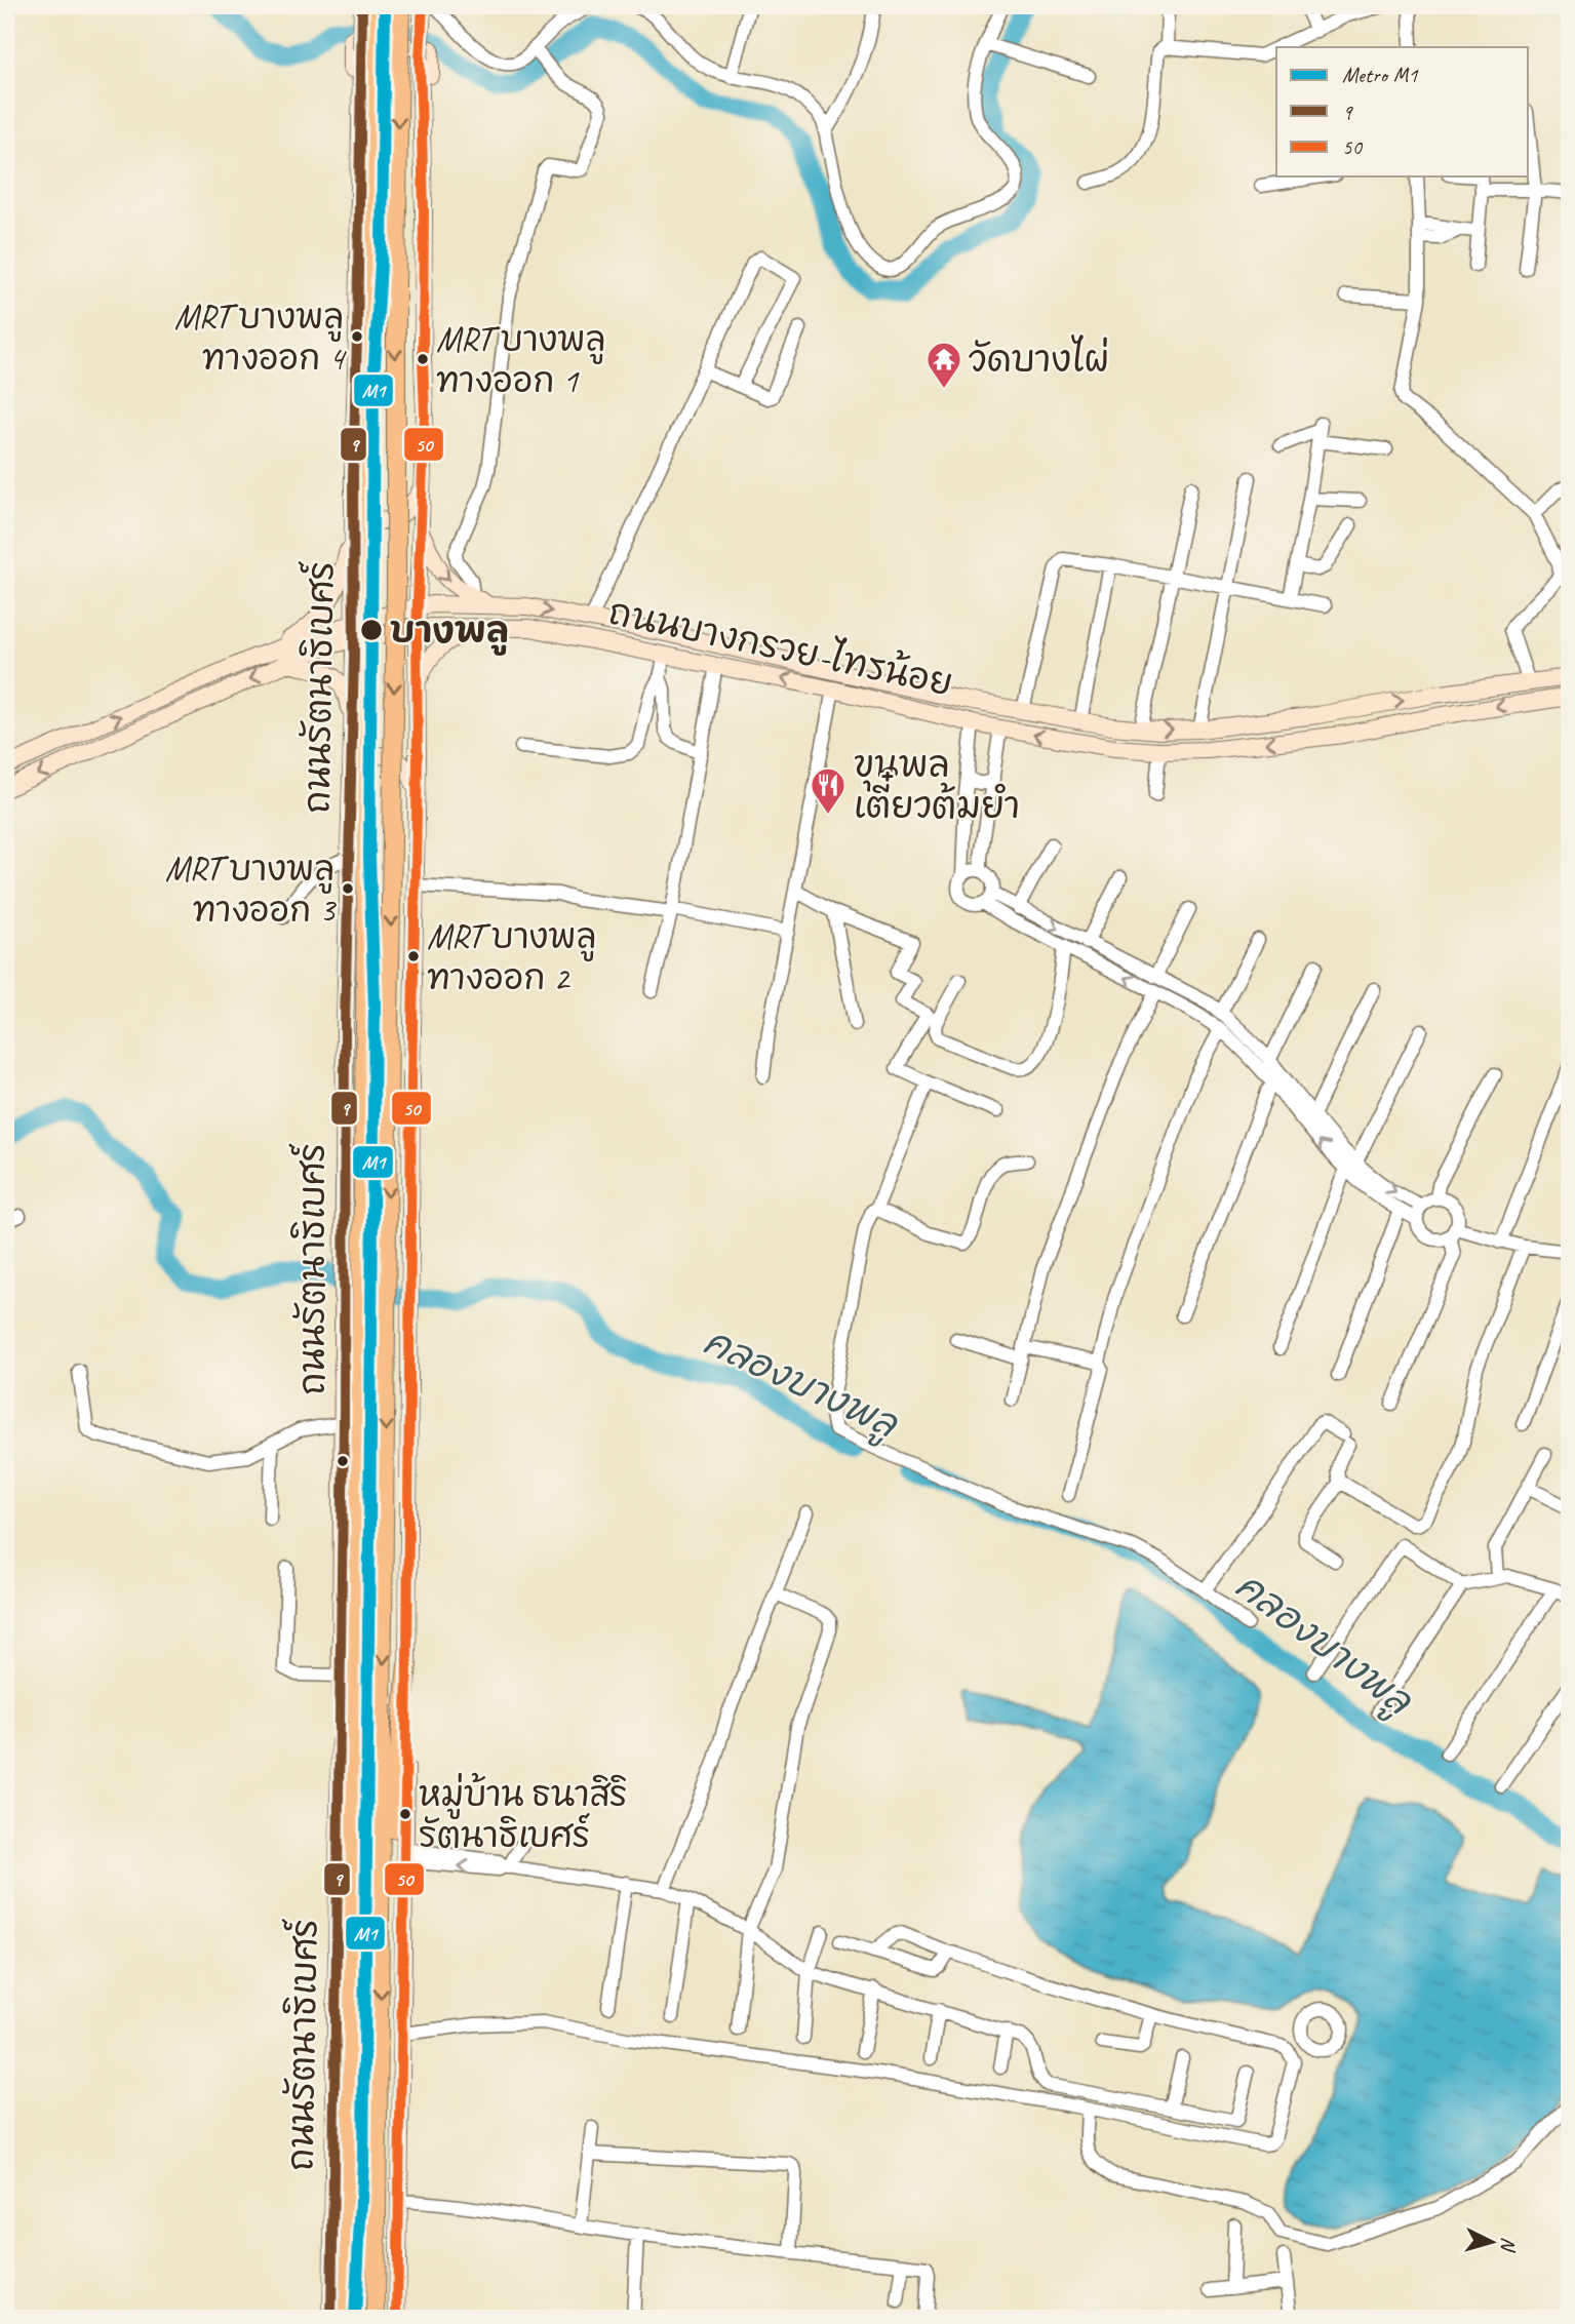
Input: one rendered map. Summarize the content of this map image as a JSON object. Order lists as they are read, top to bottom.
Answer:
{
  "streets": {
    "main road": ["ถนนบางกรวย-ไทรน้อย", "ถนนรัตนาธิเบศร์"]
  },
  "crossings": [
    ["ถนนบางกรวย-ไทรน้อย", "ถนนรัตนาธิเบศร์"]
  ],
  "water": ["คลองบางพลู"],
  "places": {
    "other": [
      "MRT บางพลู ทางออก 4",
      "MRT บางพลู ทางออก 1",
      "บางพลู",
      "MRT บางพลู ทางออก 3",
      "MRT บางพลู ทางออก 2",
      "หมู่บ้าน ธนาสิริ รัตนาธิเบศร์"
    ],
    "temple": ["วัดบางไผ่"],
    "restaurant": ["ขุนพล เตี๋ยวต้มยำ"]
  },
  "lines": ["metro line M1", "transit line 9", "transit line 50"],
  "legend": ["Metro M1", "9", "50"],
  "north": "right"
}
